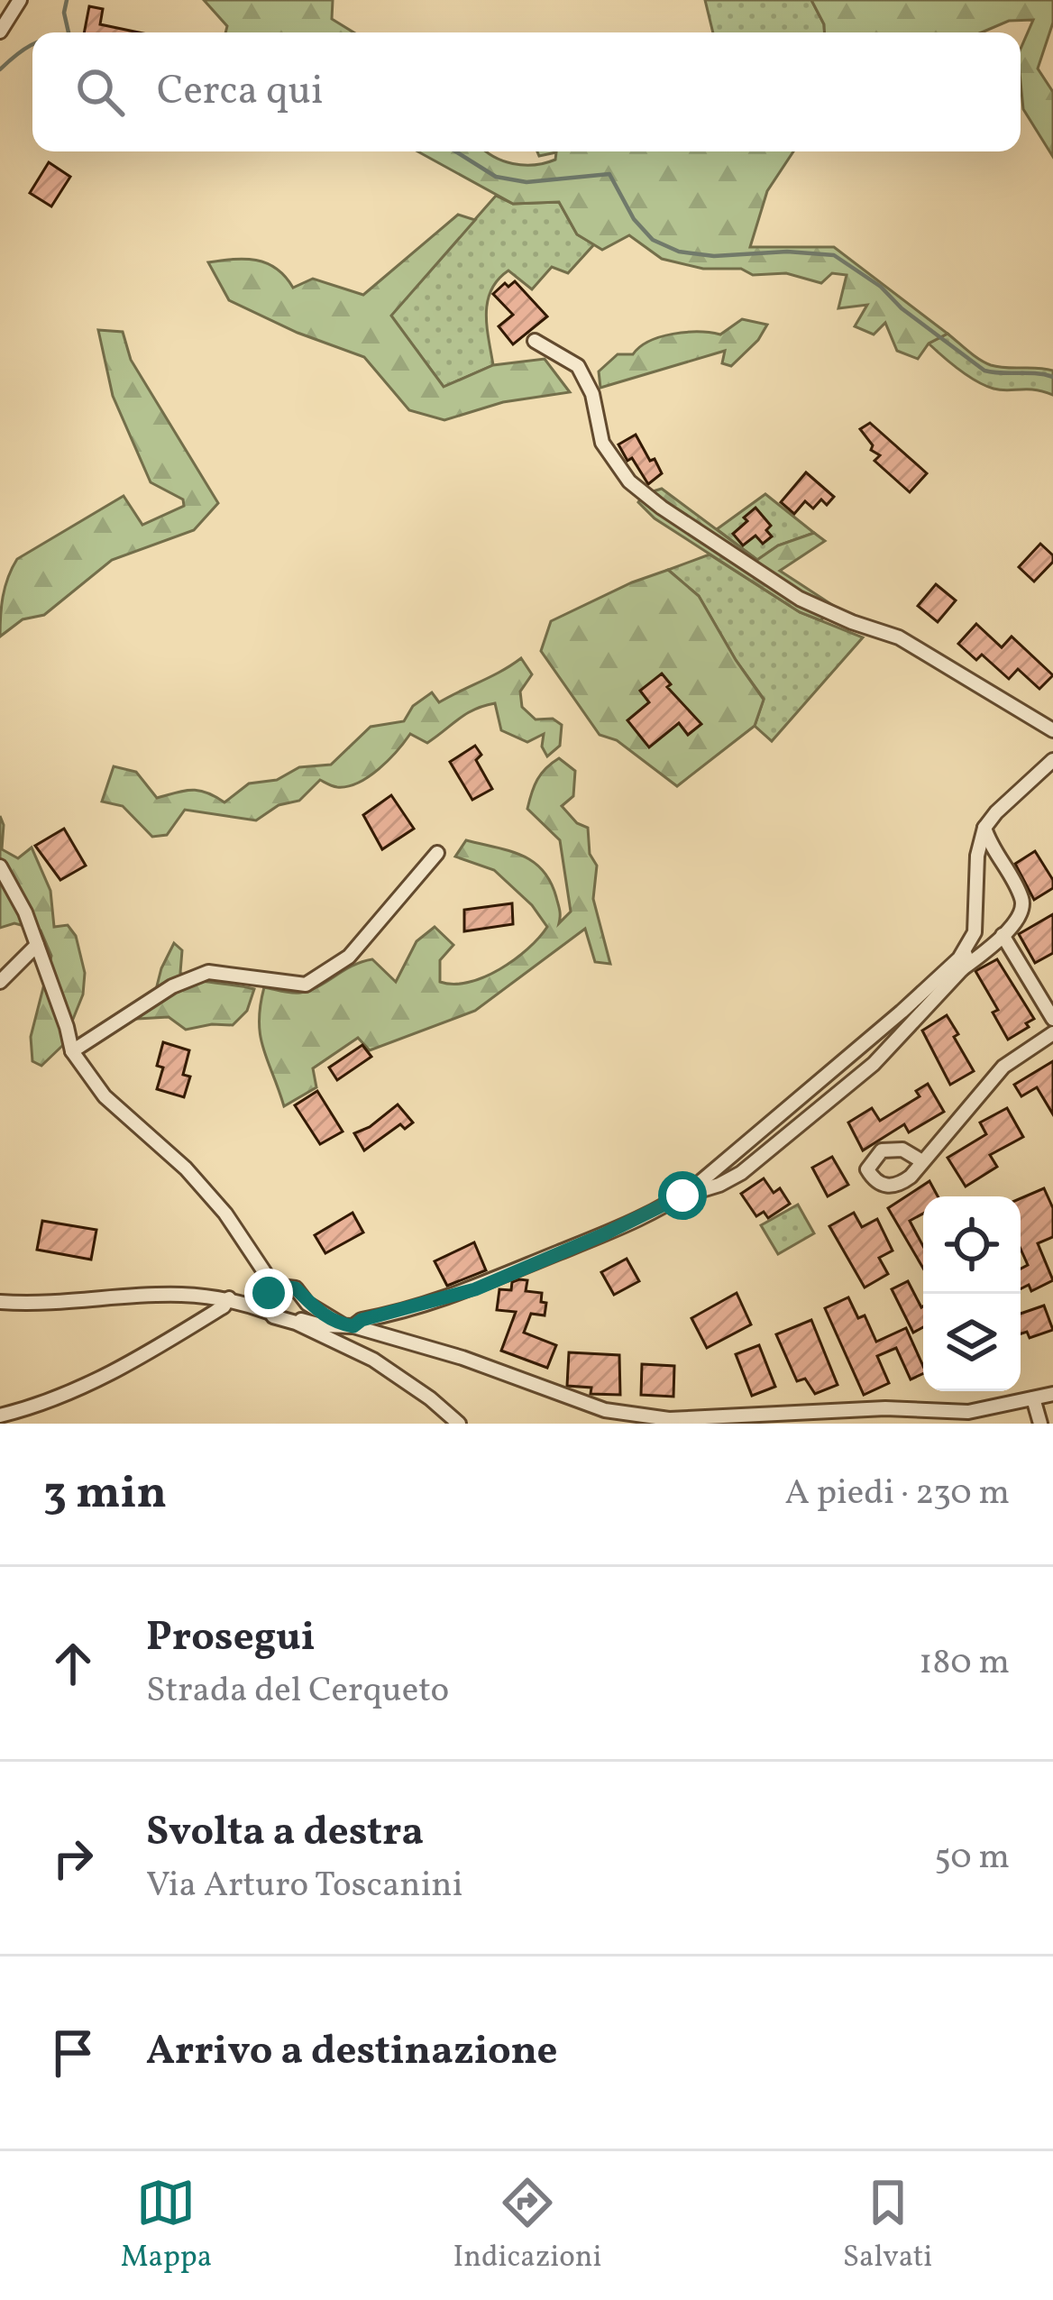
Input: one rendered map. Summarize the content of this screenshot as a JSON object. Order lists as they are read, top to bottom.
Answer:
{
  "page": {
    "search": "Cerca qui",
    "heading": ["3 min", "A piedi · 230 m"],
    "list": [
      ["Prosegui", "Strada del Cerqueto", "180 m"],
      ["Svolta a destra", "Via Arturo Toscanini", "50 m"],
      "Arrivo a destinazione"
    ],
    "nav": ["Mappa", "Indicazioni", "Salvati"]
  }
}
